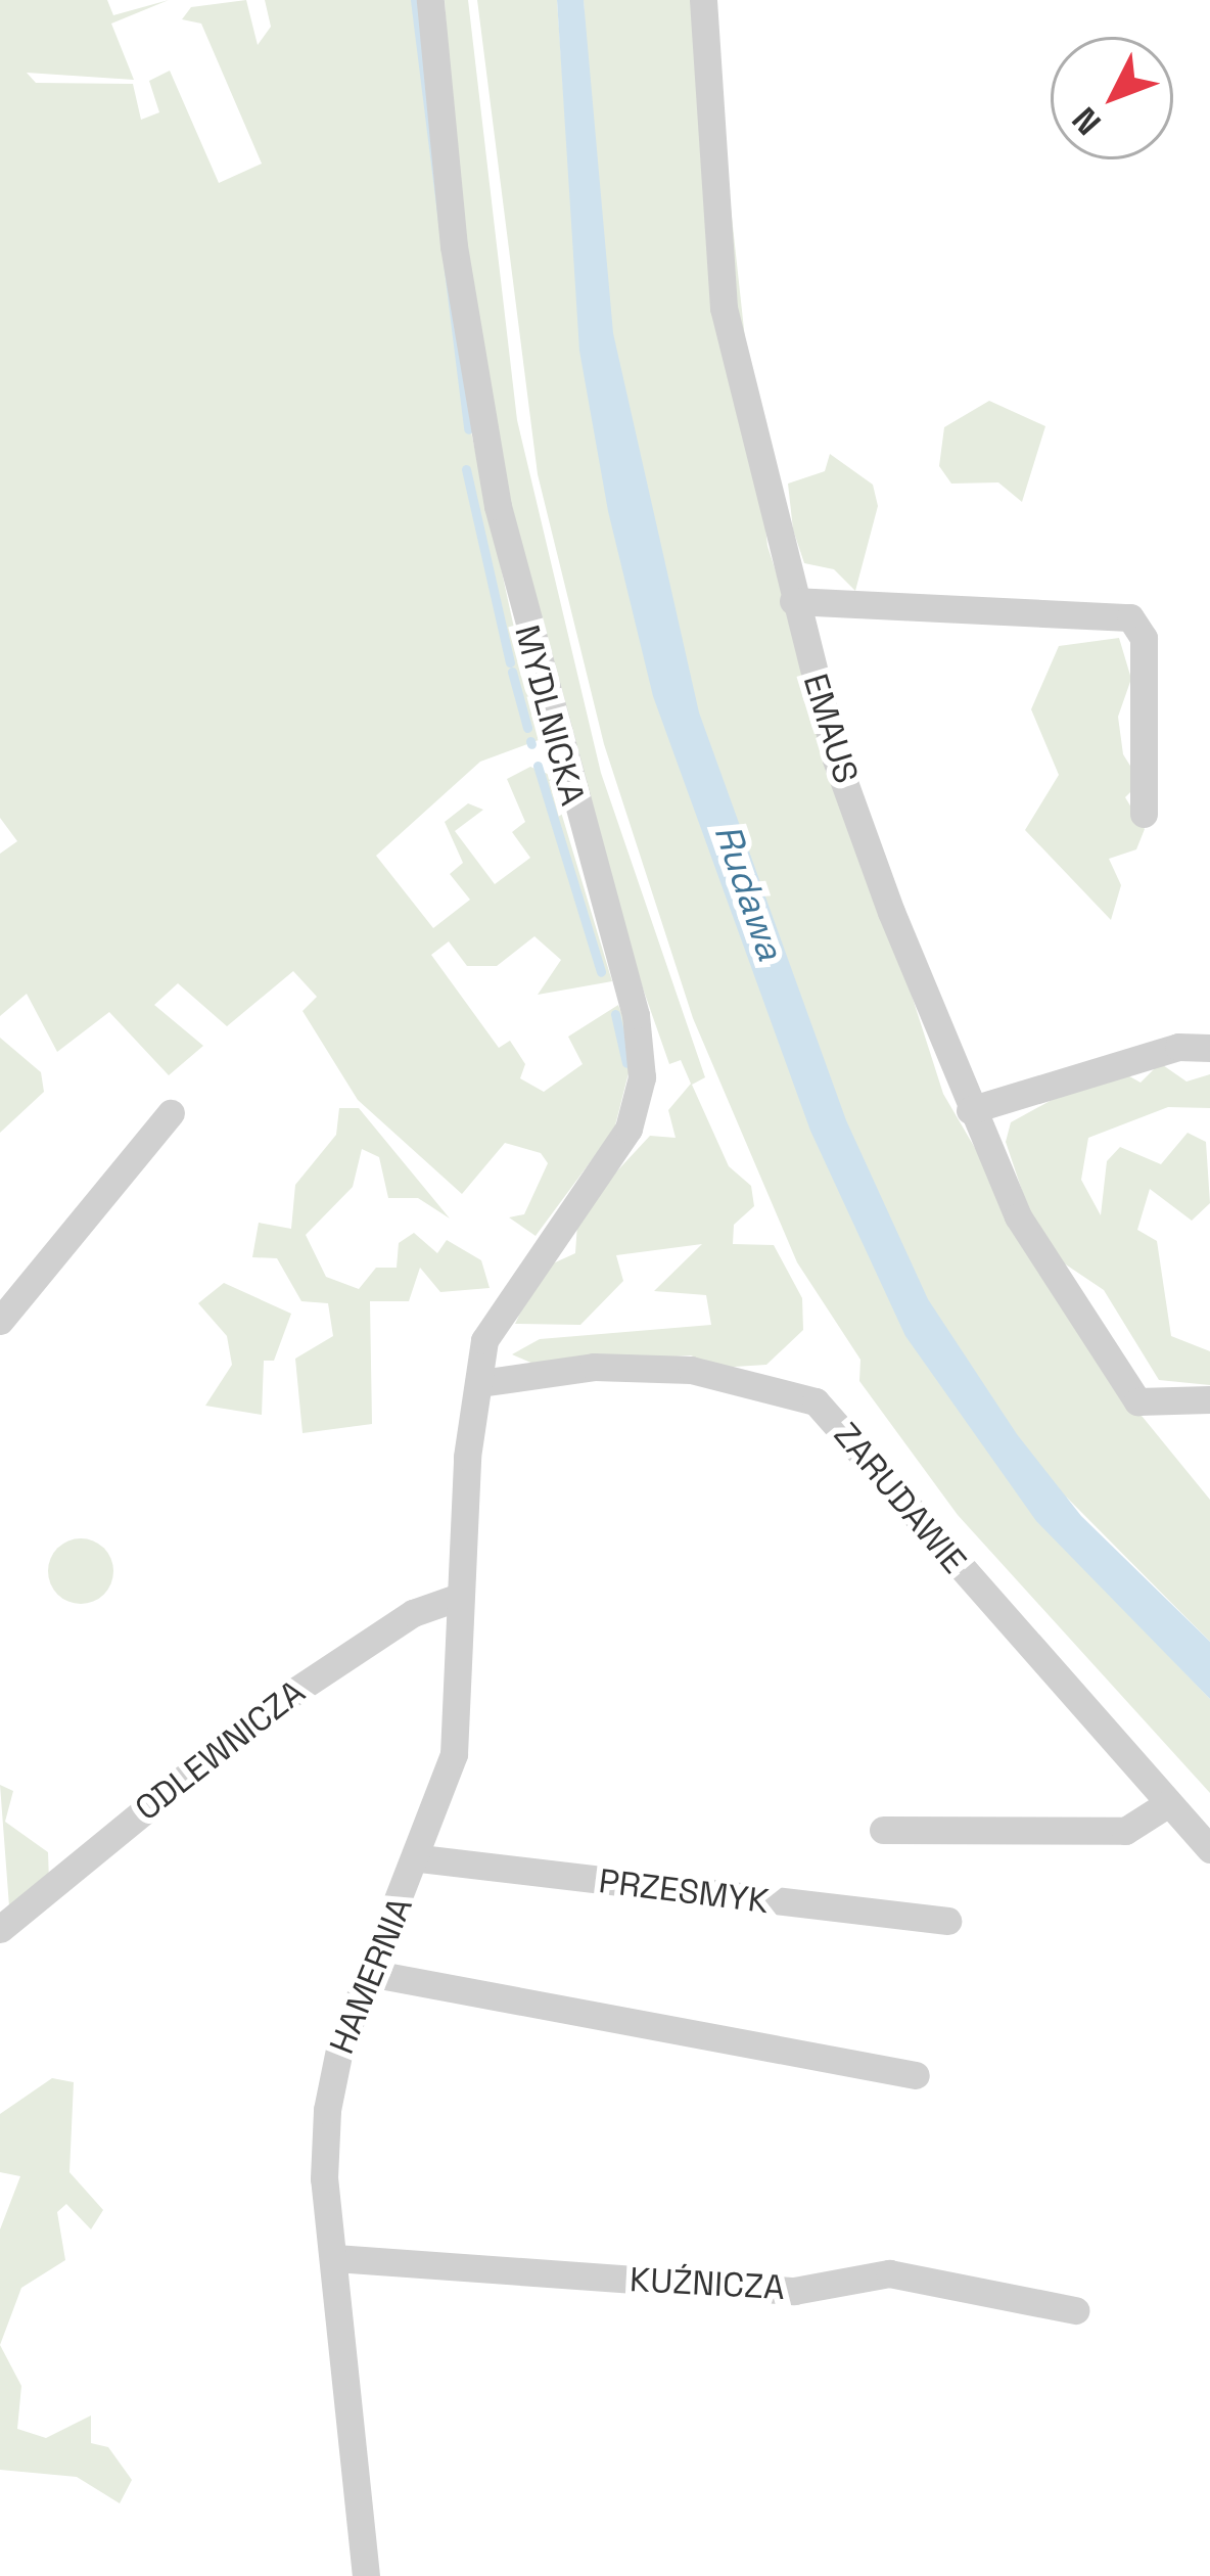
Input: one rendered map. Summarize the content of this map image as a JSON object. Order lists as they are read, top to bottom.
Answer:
{
  "streets": {
    "street": [
      "MYDLNICKA",
      "EMAUS",
      "ZARUDAWIE",
      "ODLEWNICZA",
      "PRZESMYK",
      "HAMERNIA",
      "KUŹNICZA"
    ]
  },
  "crossings": [
    ["MYDLNICKA", "ZARUDAWIE"],
    ["MYDLNICKA", "HAMERNIA"],
    ["ZARUDAWIE", "HAMERNIA"],
    ["ODLEWNICZA", "HAMERNIA"],
    ["PRZESMYK", "HAMERNIA"],
    ["HAMERNIA", "KUŹNICZA"]
  ],
  "water": ["Rudawa"],
  "north": "bottom left"
}
